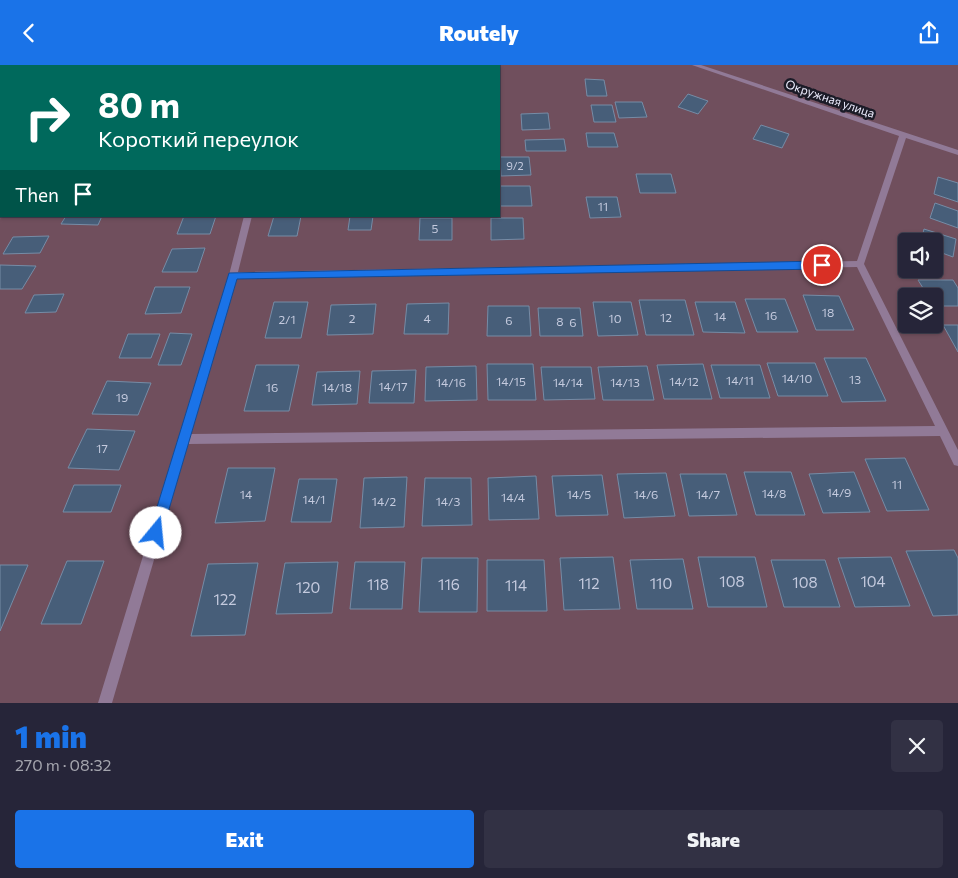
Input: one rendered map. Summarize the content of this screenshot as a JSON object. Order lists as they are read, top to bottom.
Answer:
{
  "streets": {
    "street": ["Окружная улица"]
  },
  "house_numbers": [
    "9/2",
    "11",
    "5",
    "18",
    "16",
    "14",
    "12",
    "2",
    "4",
    "10",
    "2/1",
    "6",
    "8",
    "6",
    "14/10",
    "13",
    "14/11",
    "14/15",
    "14/12",
    "14/16",
    "14/14",
    "14/13",
    "14/17",
    "16",
    "14/18",
    "19",
    "17",
    "11",
    "14/9",
    "14/8",
    "14",
    "14/5",
    "14/6",
    "14/7",
    "14/4",
    "14/1",
    "14/2",
    "14/3",
    "108",
    "104",
    "108",
    "112",
    "110",
    "118",
    "116",
    "114",
    "120",
    "122"
  ],
  "page": {
    "header": "Routely",
    "turn": ["80 m", "Короткий переулок"],
    "then": "Then",
    "heading": ["1 min", "270 m · 08:32"],
    "buttons": ["Exit", "Share"]
  }
}
